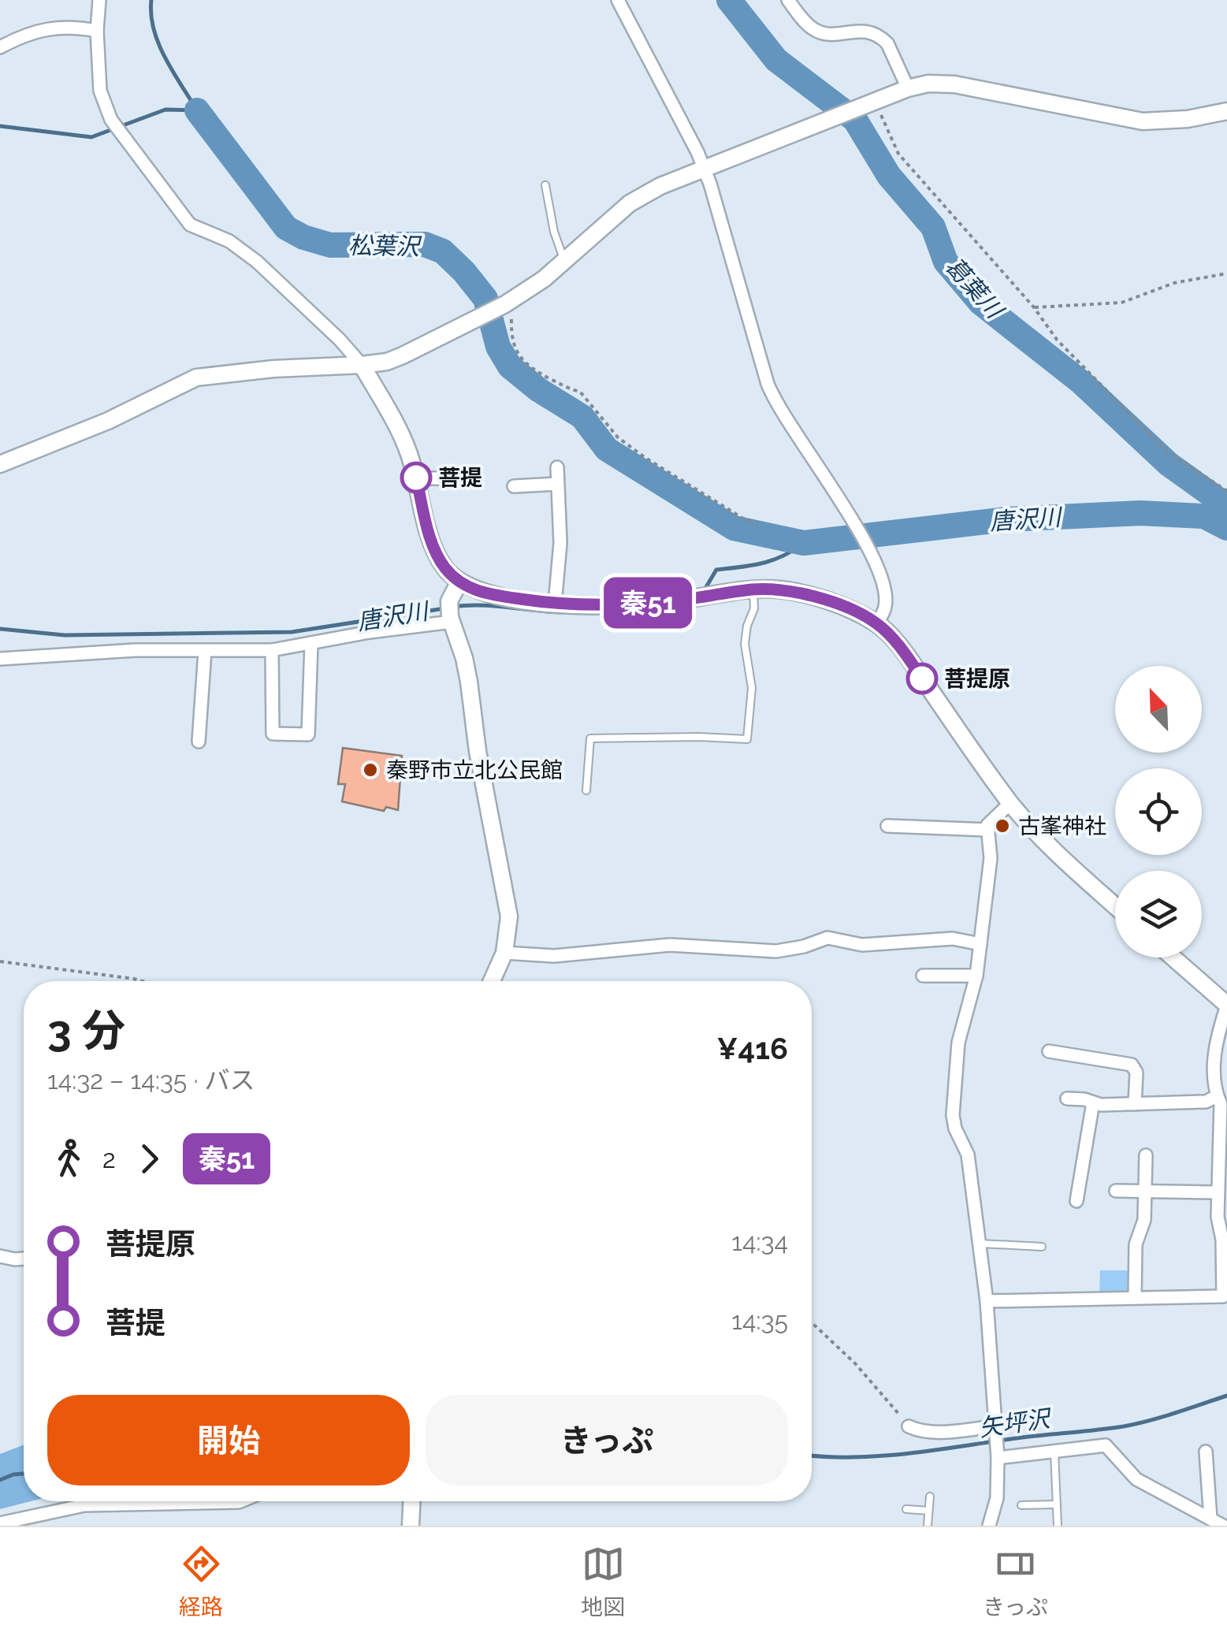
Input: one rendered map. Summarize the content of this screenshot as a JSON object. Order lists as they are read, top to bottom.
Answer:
{
  "water": [
    "松葉沢",
    "葛葉川",
    "唐沢川",
    "矢坪沢"
  ],
  "places": [
    "菩提",
    "菩提原",
    "秦野市立北公民館",
    "古峯神社"
  ],
  "lines": ["bus line 秦51"],
  "north": "top left",
  "page": {
    "on_map": "秦51",
    "heading": ["3 分", "14:32 – 14:35 · バス", "¥416"],
    "legs": ["2", "秦51"],
    "list": [
      {
        "name": "菩提原",
        "value": "14:34"
      },
      {
        "name": "菩提",
        "value": "14:35"
      }
    ],
    "buttons": ["開始", "きっぷ"],
    "tabs": ["経路", "地図", "きっぷ"]
  }
}
